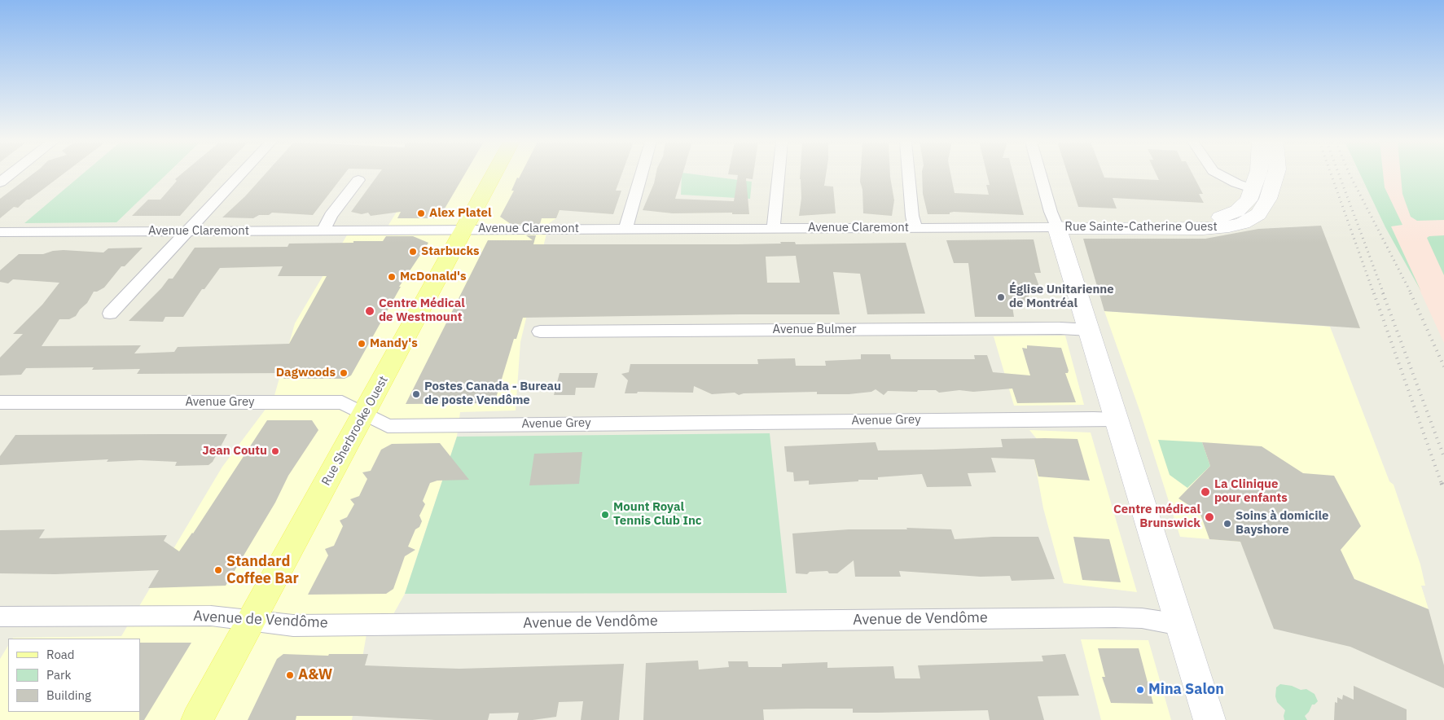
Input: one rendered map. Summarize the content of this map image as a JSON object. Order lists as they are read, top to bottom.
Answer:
{
  "streets": {
    "main road": ["Rue Sainte-Catherine Ouest", "Rue Sherbrooke Ouest"],
    "street": [
      "Avenue Claremont",
      "Avenue Bulmer",
      "Avenue Grey",
      "Avenue de Vendôme"
    ]
  },
  "crossings": [
    ["Rue Sainte-Catherine Ouest", "Avenue Claremont"],
    ["Avenue Claremont", "Rue Sherbrooke Ouest"],
    ["Avenue Grey", "Rue Sherbrooke Ouest"],
    ["Rue Sherbrooke Ouest", "Avenue de Vendôme"]
  ],
  "places": [
    "Alex Platel",
    "Starbucks",
    "McDonald's",
    "Église Unitarienne de Montréal",
    "Centre Médical de Westmount",
    "Mandy's",
    "Dagwoods",
    "Postes Canada - Bureau de poste Vendôme",
    "Jean Coutu",
    "La Clinique pour enfants",
    "Mount Royal Tennis Club Inc",
    "Centre médical Brunswick",
    "Soins à domicile Bayshore",
    "Standard Coffee Bar",
    "A&W",
    "Mina Salon"
  ],
  "legend": ["Road", "Park", "Building"]
}
